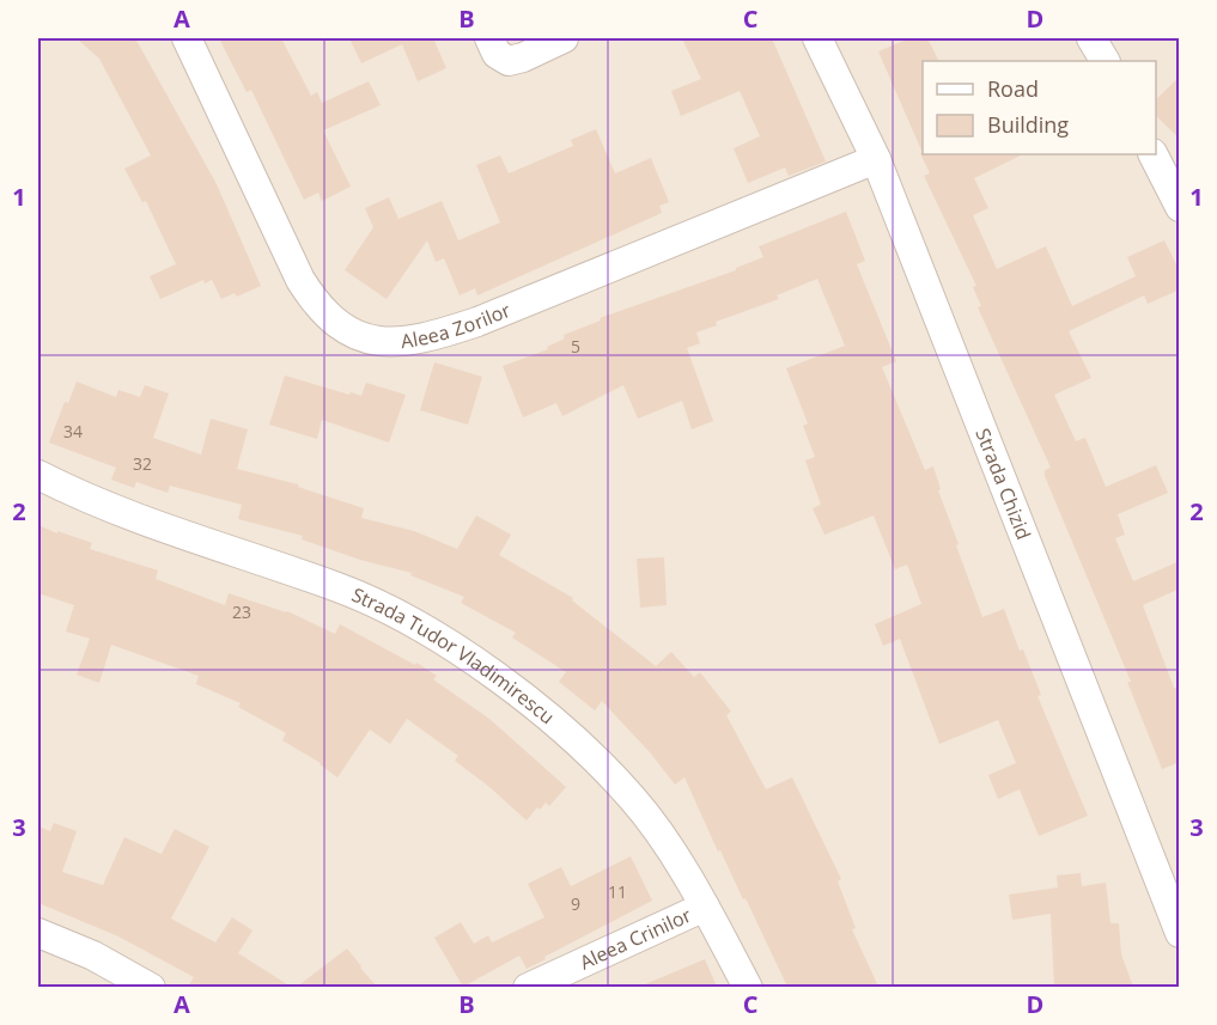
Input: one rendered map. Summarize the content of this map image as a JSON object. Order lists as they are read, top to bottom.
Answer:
{
  "streets": {
    "street": [
      "Aleea Zorilor",
      "Strada Chizid",
      "Strada Tudor Vladimirescu",
      "Aleea Crinilor"
    ]
  },
  "crossings": [
    ["Aleea Zorilor", "Strada Chizid"],
    ["Strada Tudor Vladimirescu", "Aleea Crinilor"]
  ],
  "house_numbers": [
    "5",
    "34",
    "32",
    "23",
    "11",
    "9"
  ],
  "legend": ["Road", "Building"],
  "grid": {
    "columns": [
      "A",
      "B",
      "C",
      "D"
    ],
    "rows": ["1", "2", "3"]
  }
}
